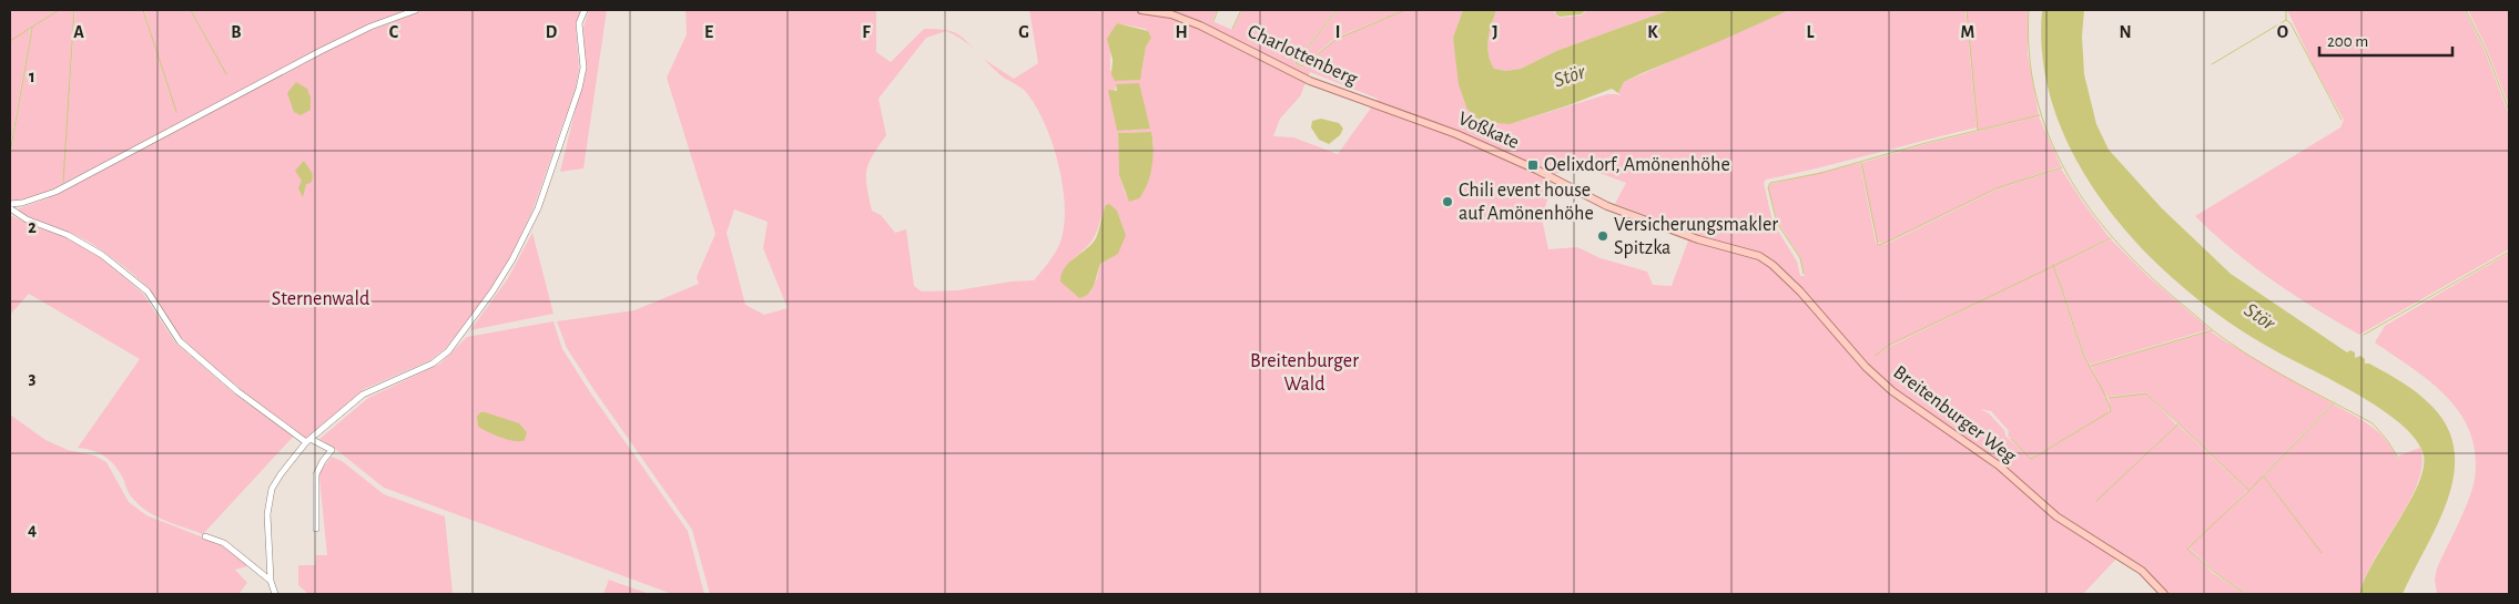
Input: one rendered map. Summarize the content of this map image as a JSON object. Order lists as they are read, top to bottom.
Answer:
{
  "streets": {
    "main road": ["Charlottenberg", "Voßkate", "Breitenburger Weg"]
  },
  "crossings": [
    ["Charlottenberg", "Voßkate"],
    ["Voßkate", "Breitenburger Weg"]
  ],
  "water": ["Stör"],
  "parks": ["Sternenwald", "Breitenburger Wald"],
  "places": {
    "transit": ["Oelixdorf, Amönenhöhe"],
    "other": ["Chili event house auf Amönenhöhe", "Versicherungsmakler Spitzka"]
  },
  "scale_bar": "200 m",
  "grid": {
    "columns": [
      "A",
      "B",
      "C",
      "D",
      "E",
      "F",
      "G",
      "H",
      "I",
      "J",
      "K",
      "L",
      "M",
      "N",
      "O"
    ],
    "rows": [
      "1",
      "2",
      "3",
      "4"
    ]
  }
}
